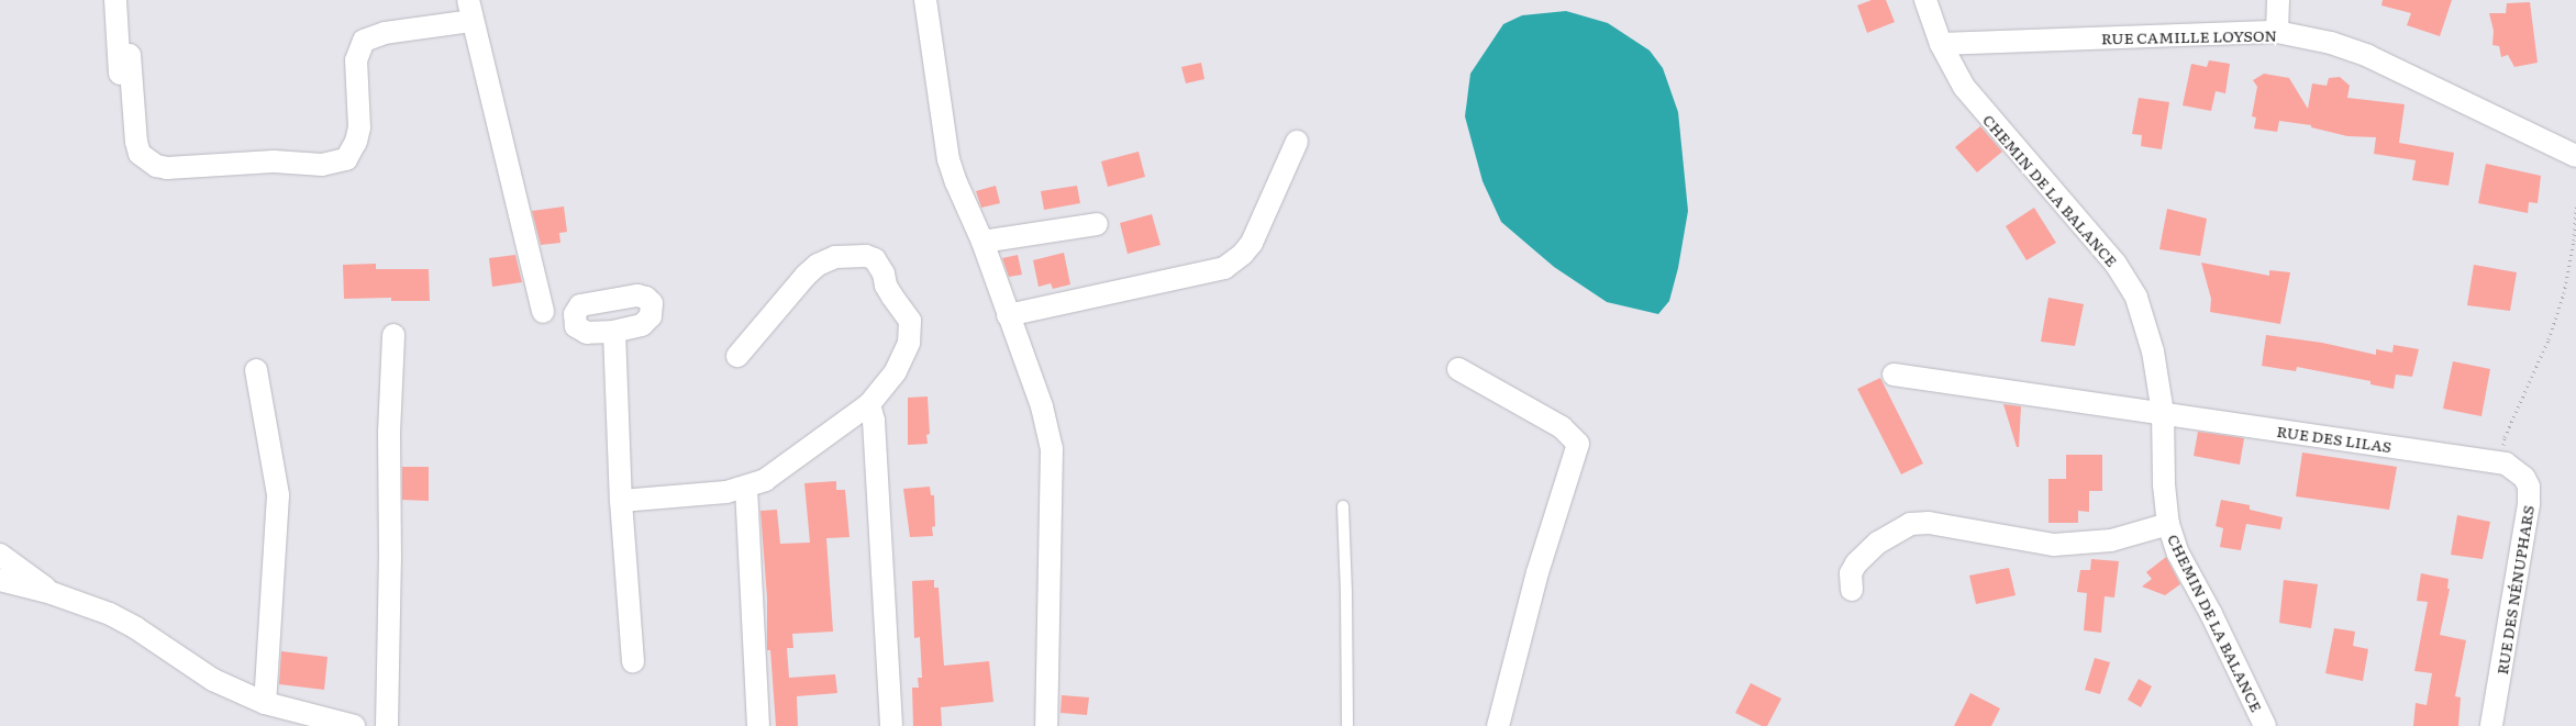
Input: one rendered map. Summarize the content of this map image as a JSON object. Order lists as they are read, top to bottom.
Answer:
{
  "streets": {
    "street": [
      "RUE CAMILLE LOYSON",
      "CHEMIN DE LA BALANCE",
      "RUE DES LILAS",
      "RUE DES NÉNUPHARS"
    ]
  },
  "crossings": [
    ["RUE CAMILLE LOYSON", "CHEMIN DE LA BALANCE"],
    ["CHEMIN DE LA BALANCE", "RUE DES LILAS"],
    ["RUE DES LILAS", "RUE DES NÉNUPHARS"]
  ]
}
